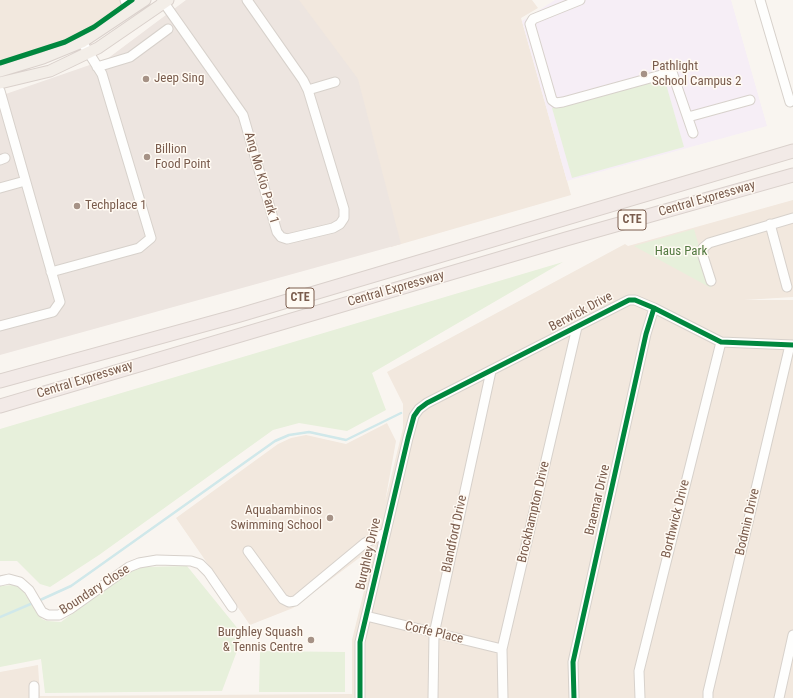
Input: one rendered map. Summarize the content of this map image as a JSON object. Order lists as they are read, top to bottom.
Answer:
{
  "streets": {
    "highway": ["Central Expressway", "CTE"],
    "street": [
      "Ang Mo Kio Park 1",
      "Berwick Drive",
      "Braemar Drive",
      "Brockhampton Drive",
      "Borthwick Drive",
      "Bodmin Drive",
      "Blandford Drive",
      "Burghley Drive",
      "Boundary Close",
      "Corfe Place"
    ]
  },
  "crossings": [
    ["Berwick Drive", "Braemar Drive"],
    ["Berwick Drive", "Brockhampton Drive"],
    ["Berwick Drive", "Borthwick Drive"],
    ["Berwick Drive", "Bodmin Drive"],
    ["Berwick Drive", "Blandford Drive"],
    ["Berwick Drive", "Burghley Drive"],
    ["Brockhampton Drive", "Corfe Place"],
    ["Blandford Drive", "Corfe Place"],
    ["Burghley Drive", "Corfe Place"]
  ],
  "parks": ["Haus Park"],
  "places": [
    "Pathlight School Campus 2",
    "Jeep Sing",
    "Billion Food Point",
    "Techplace 1",
    "Aquabambinos Swimming School",
    "Burghley Squash & Tennis Centre"
  ]
}
